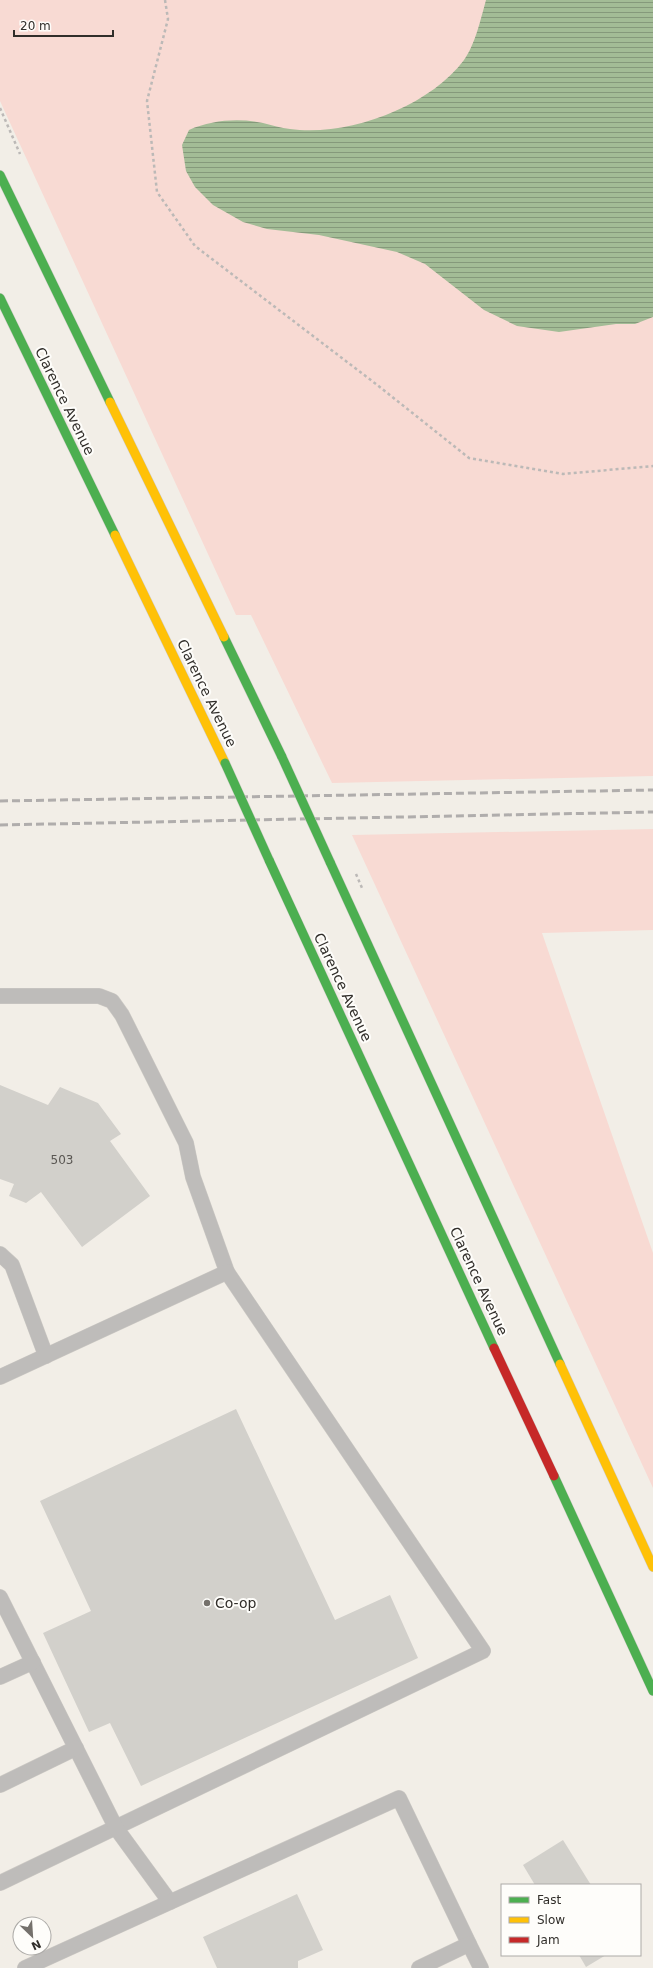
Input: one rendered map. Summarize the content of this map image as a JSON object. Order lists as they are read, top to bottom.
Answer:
{
  "streets": {
    "main road": ["Clarence Avenue"]
  },
  "places": ["Co-op"],
  "house_numbers": ["503"],
  "legend": ["Fast", "Slow", "Jam"],
  "scale_bar": "20 m",
  "north": "bottom right"
}
